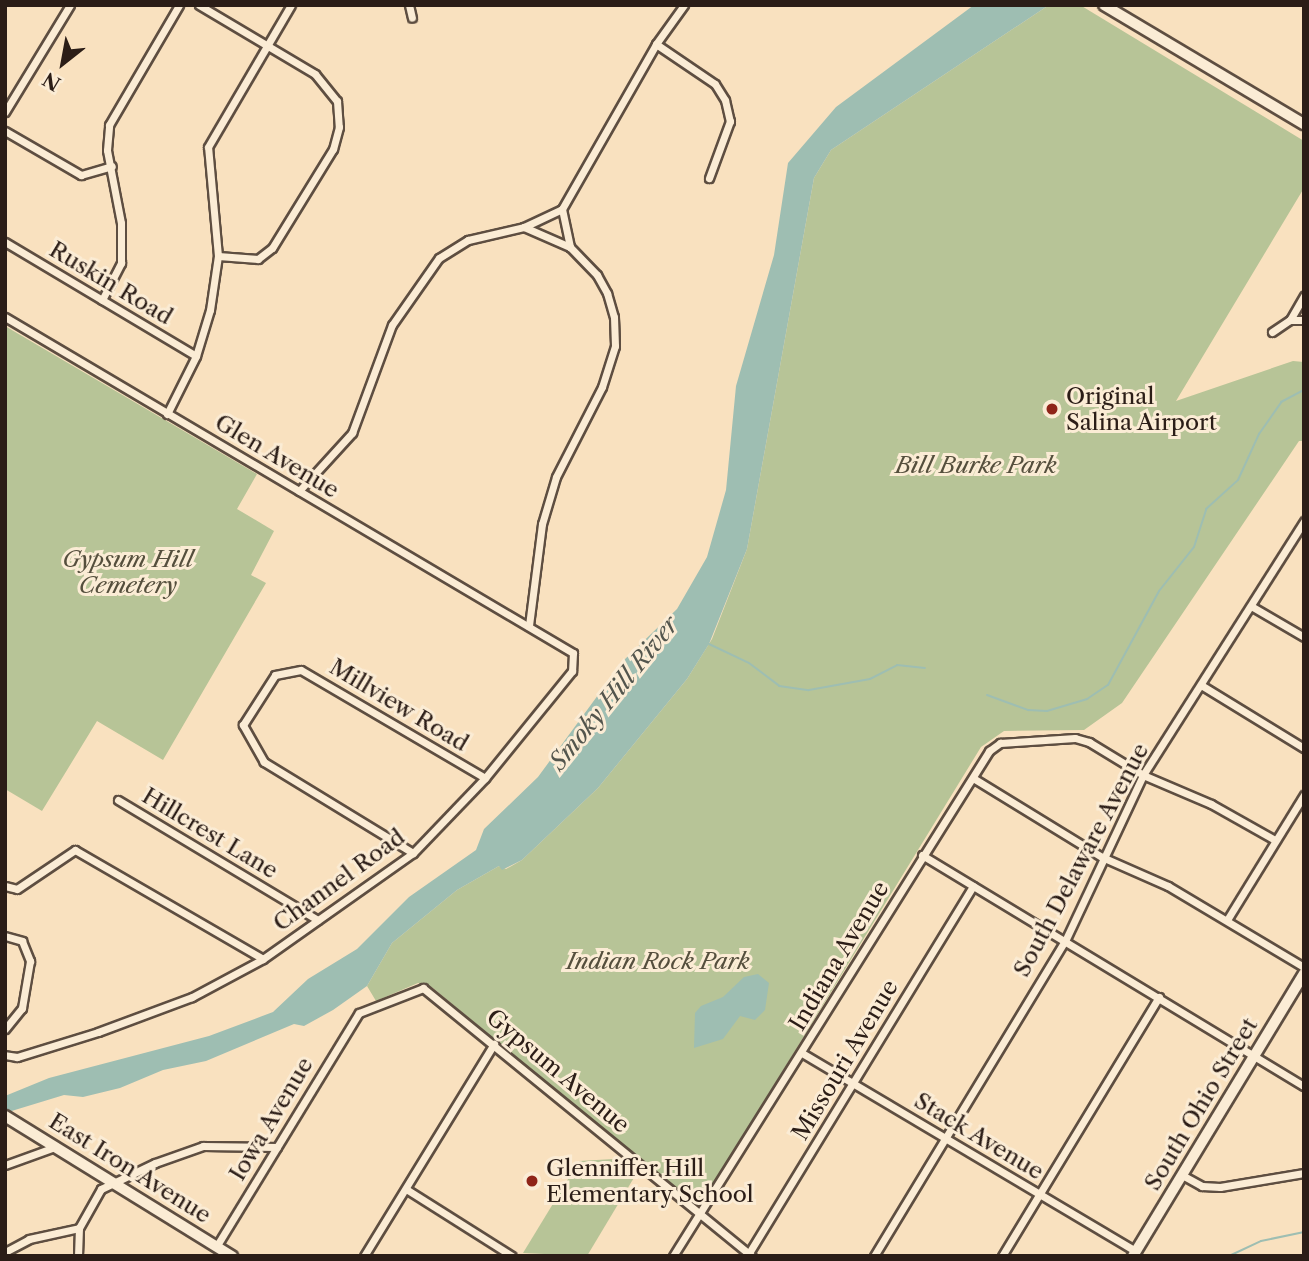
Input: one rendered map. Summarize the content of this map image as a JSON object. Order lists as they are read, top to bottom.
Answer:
{
  "streets": {
    "street": [
      "Ruskin Road",
      "Glen Avenue",
      "Millview Road",
      "Hillcrest Lane",
      "South Delaware Avenue",
      "Channel Road",
      "Indiana Avenue",
      "Missouri Avenue",
      "Gypsum Avenue",
      "South Ohio Street",
      "Iowa Avenue",
      "Stack Avenue",
      "East Iron Avenue"
    ]
  },
  "crossings": [
    ["Glen Avenue", "Channel Road"],
    ["Millview Road", "Channel Road"],
    ["Hillcrest Lane", "Channel Road"],
    ["South Delaware Avenue", "Indiana Avenue"],
    ["South Delaware Avenue", "Stack Avenue"],
    ["Indiana Avenue", "Gypsum Avenue"],
    ["Indiana Avenue", "Stack Avenue"],
    ["Missouri Avenue", "Gypsum Avenue"],
    ["Missouri Avenue", "Stack Avenue"],
    ["Gypsum Avenue", "Iowa Avenue"],
    ["South Ohio Street", "Stack Avenue"],
    ["Iowa Avenue", "East Iron Avenue"]
  ],
  "water": ["Smoky Hill River"],
  "parks": ["Bill Burke Park", "Gypsum Hill Cemetery", "Indian Rock Park"],
  "places": ["Original Salina Airport", "Glenniffer Hill Elementary School"],
  "north": "bottom left"
}
